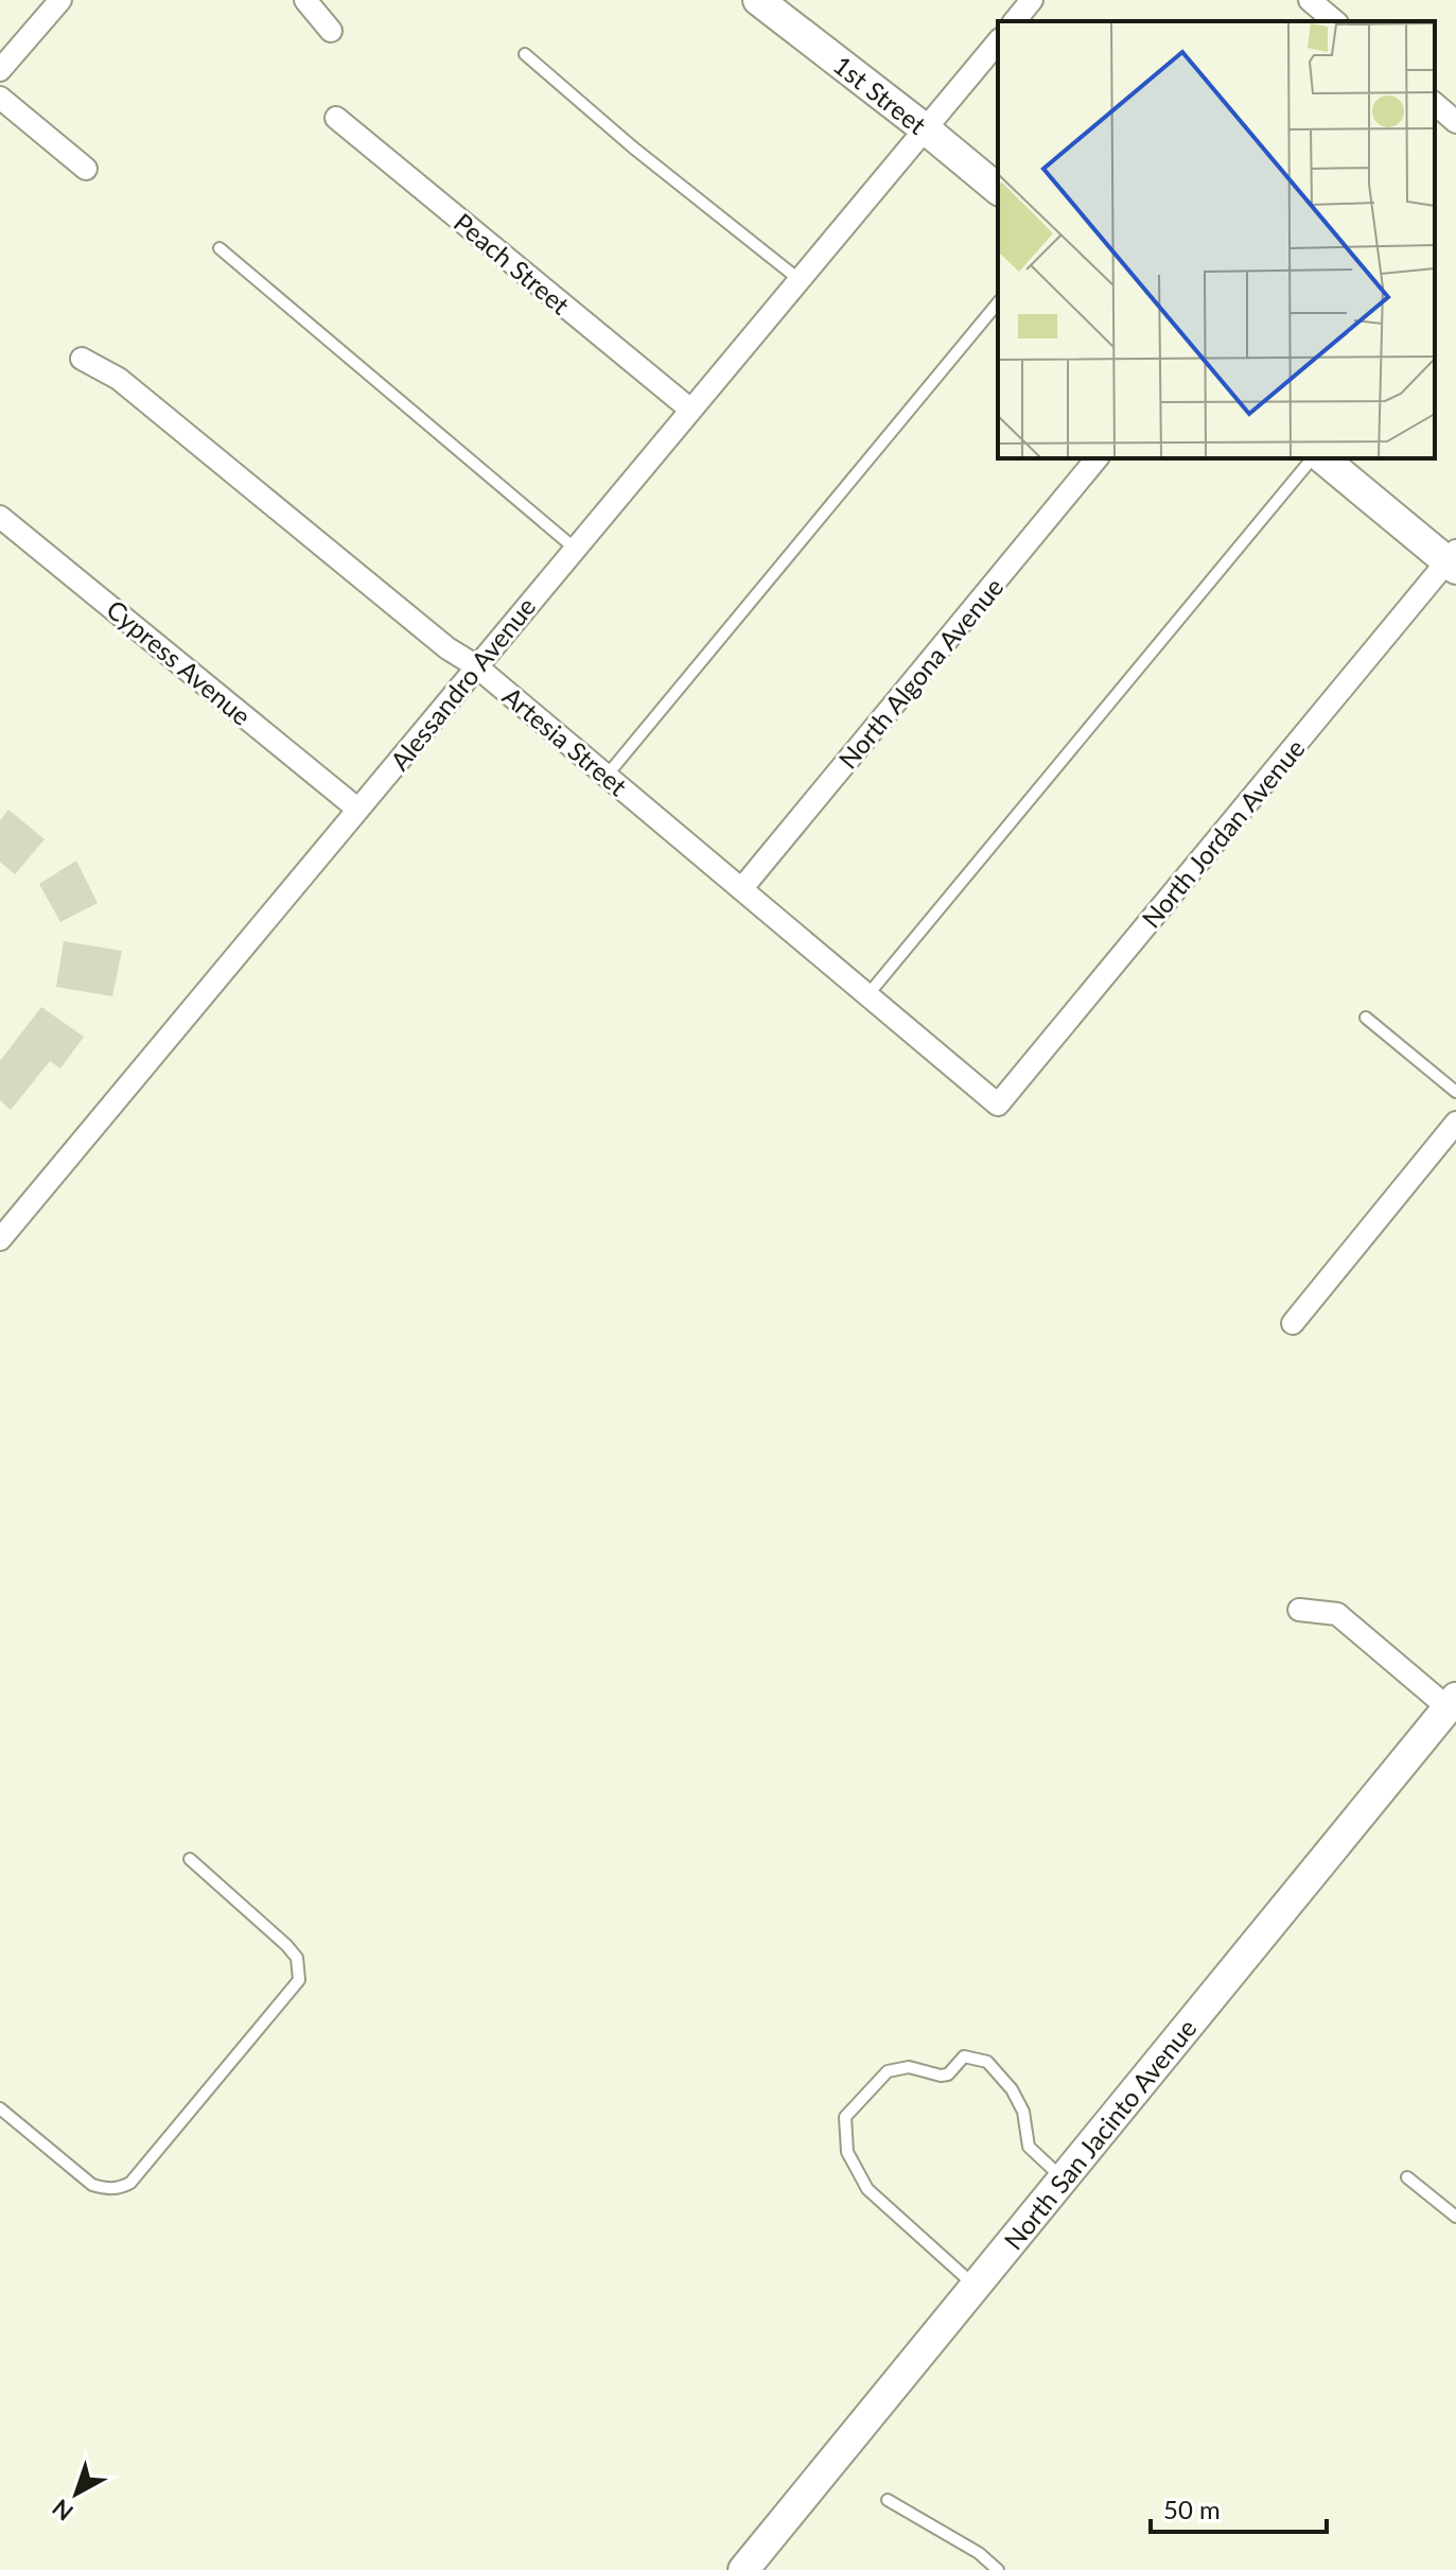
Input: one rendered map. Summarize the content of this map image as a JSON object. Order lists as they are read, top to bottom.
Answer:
{
  "streets": {
    "street": [
      "1st Street",
      "Peach Street",
      "Cypress Avenue",
      "North Algona Avenue",
      "Alessandro Avenue",
      "Artesia Street",
      "North Jordan Avenue",
      "North San Jacinto Avenue"
    ]
  },
  "crossings": [
    ["1st Street", "Alessandro Avenue"],
    ["Peach Street", "Alessandro Avenue"],
    ["Cypress Avenue", "Alessandro Avenue"],
    ["North Algona Avenue", "Artesia Street"],
    ["Alessandro Avenue", "Artesia Street"],
    ["Artesia Street", "North Jordan Avenue"]
  ],
  "scale_bar": "50 m",
  "north": "bottom left"
}
